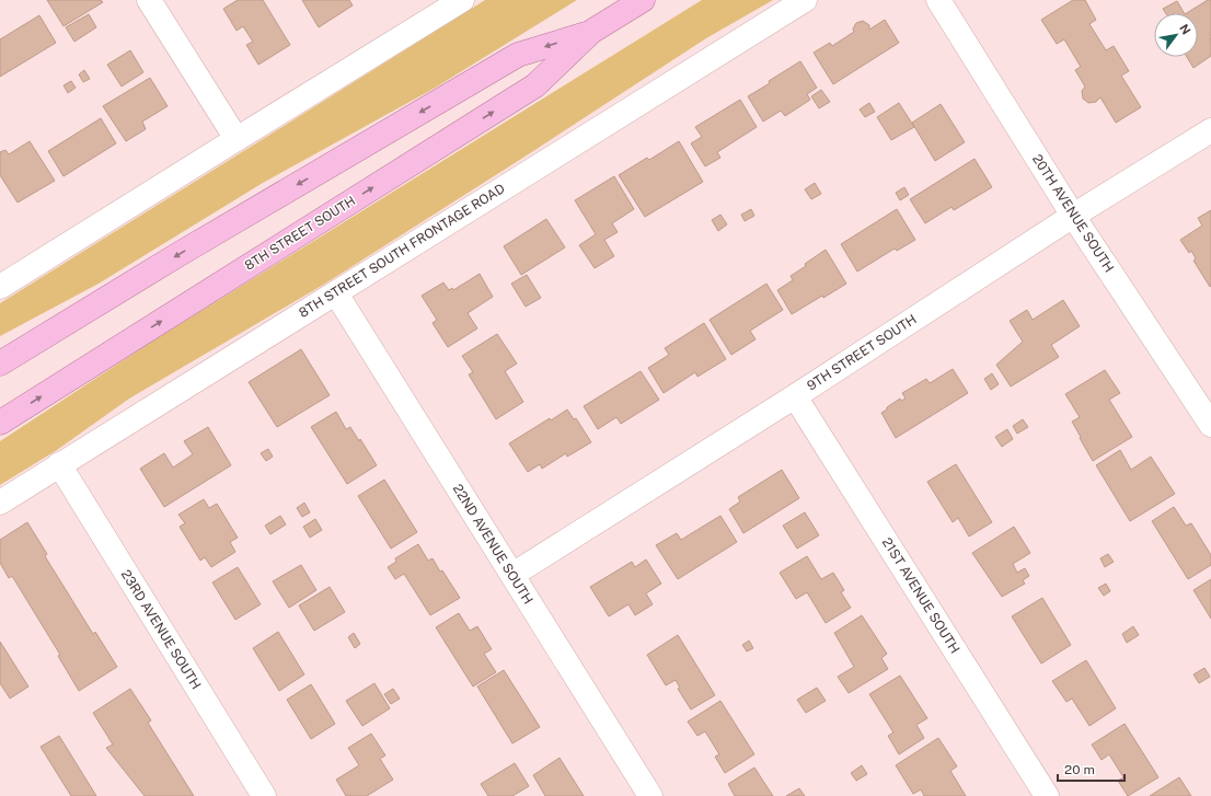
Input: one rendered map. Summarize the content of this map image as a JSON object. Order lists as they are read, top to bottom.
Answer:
{
  "streets": {
    "main road": ["8TH STREET SOUTH"],
    "street": [
      "20TH AVENUE SOUTH",
      "8TH STREET SOUTH FRONTAGE ROAD",
      "9TH STREET SOUTH",
      "22ND AVENUE SOUTH",
      "21ST AVENUE SOUTH",
      "23RD AVENUE SOUTH"
    ]
  },
  "crossings": [
    ["20TH AVENUE SOUTH", "9TH STREET SOUTH"],
    ["8TH STREET SOUTH FRONTAGE ROAD", "22ND AVENUE SOUTH"],
    ["8TH STREET SOUTH FRONTAGE ROAD", "23RD AVENUE SOUTH"],
    ["9TH STREET SOUTH", "22ND AVENUE SOUTH"],
    ["9TH STREET SOUTH", "21ST AVENUE SOUTH"]
  ],
  "scale_bar": "20 m",
  "north": "top right"
}
